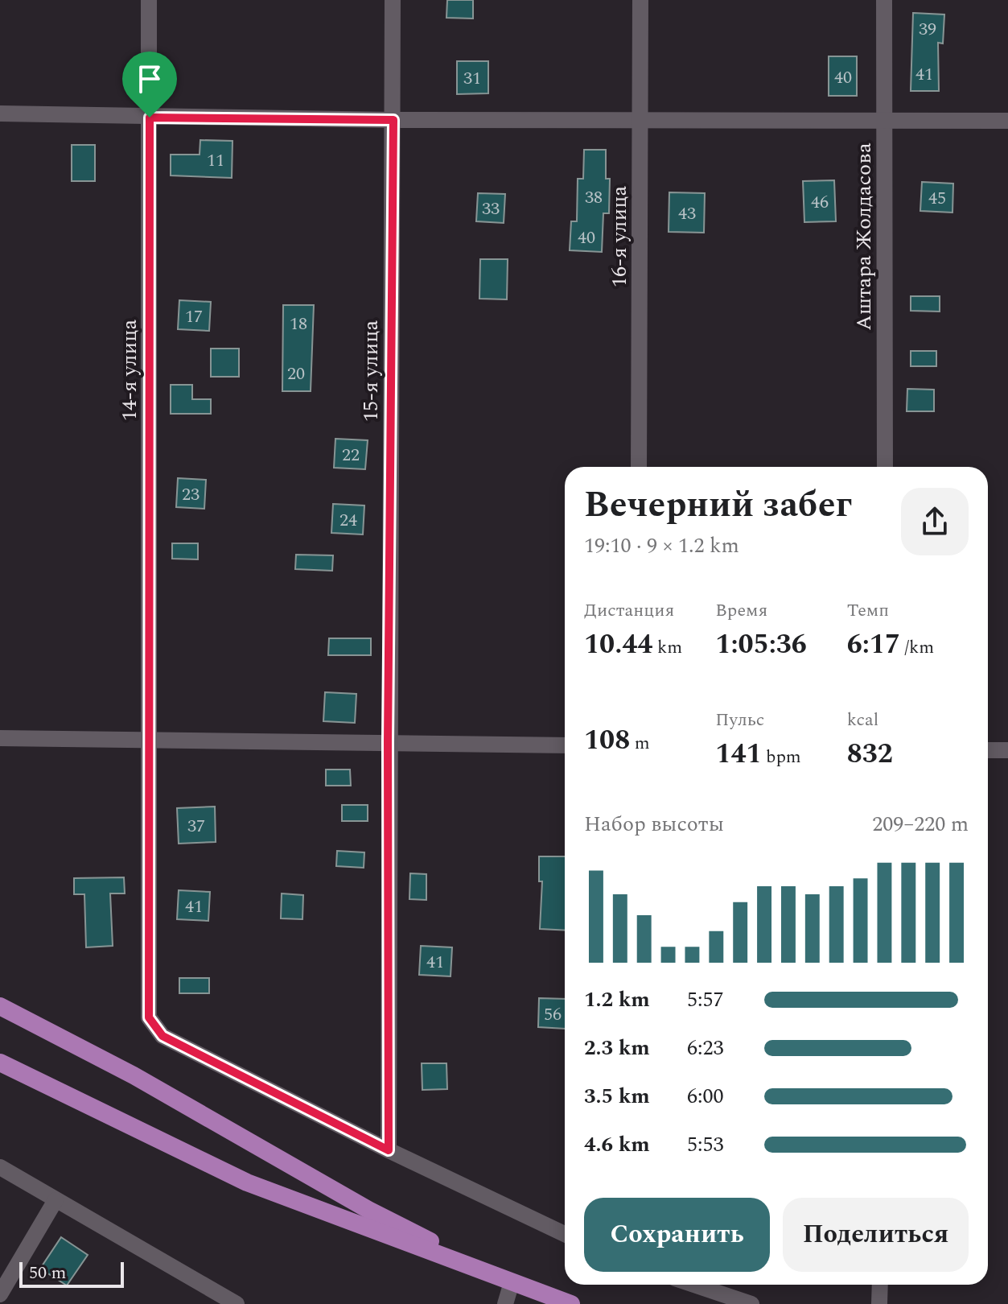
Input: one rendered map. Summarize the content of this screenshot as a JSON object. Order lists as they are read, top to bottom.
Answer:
{
  "streets": {
    "street": [
      "16-я улица",
      "Аштара Жолдасова",
      "14-я улица",
      "15-я улица"
    ]
  },
  "crossings": [
    ["14-я улица", "15-я улица"]
  ],
  "house_numbers": [
    "39",
    "41",
    "40",
    "31",
    "11",
    "38",
    "45",
    "46",
    "33",
    "43",
    "40",
    "17",
    "18",
    "20",
    "22",
    "23",
    "24",
    "37",
    "41",
    "41",
    "56"
  ],
  "scale_bar": "50 m",
  "page": {
    "heading": ["Вечерний забег", "19:10 · 9 × 1.2 km"],
    "stats": [
      ["Дистанция", "10.44 km"],
      ["Время", "1:05:36"],
      ["Темп", "6:17 /km"],
      ["108 m"],
      ["Пульс", "141 bpm"],
      ["kcal", "832"]
    ],
    "chart": ["Набор высоты", "209–220 m"],
    "list": [
      {
        "name": "1.2 km",
        "note": "5:57"
      },
      {
        "name": "2.3 km",
        "note": "6:23"
      },
      {
        "name": "3.5 km",
        "note": "6:00"
      },
      {
        "name": "4.6 km",
        "note": "5:53"
      }
    ],
    "buttons": ["Сохранить", "Поделиться"],
    "scale": "50 m"
  }
}
